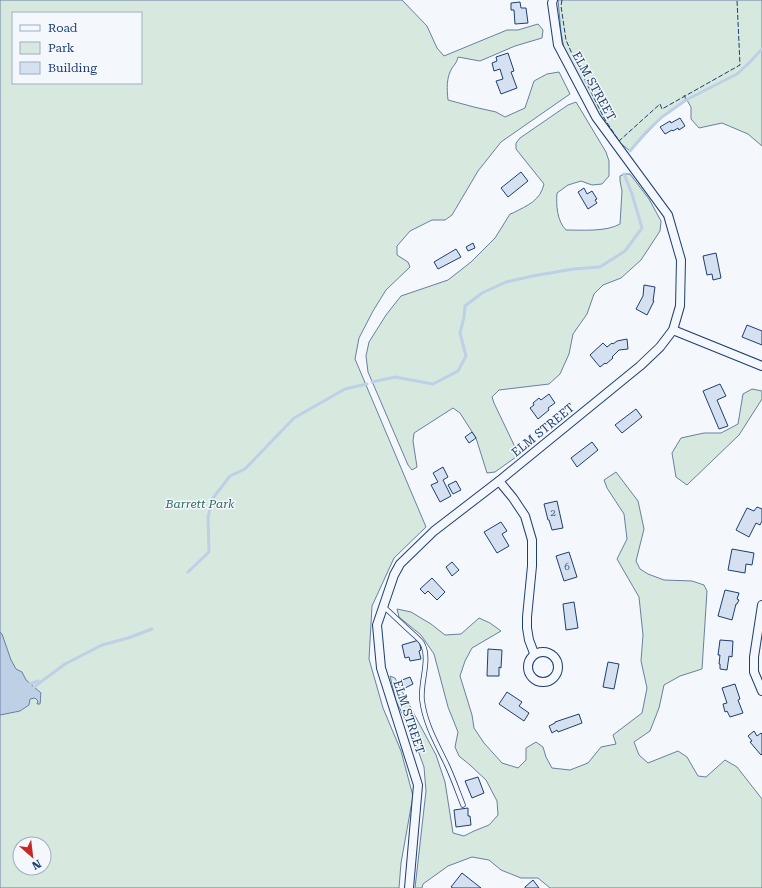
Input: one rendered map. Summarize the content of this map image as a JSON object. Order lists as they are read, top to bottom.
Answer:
{
  "streets": {
    "street": ["ELM STREET"]
  },
  "parks": ["Barrett Park"],
  "house_numbers": ["2", "6"],
  "legend": ["Road", "Park", "Building"],
  "north": "bottom right"
}
